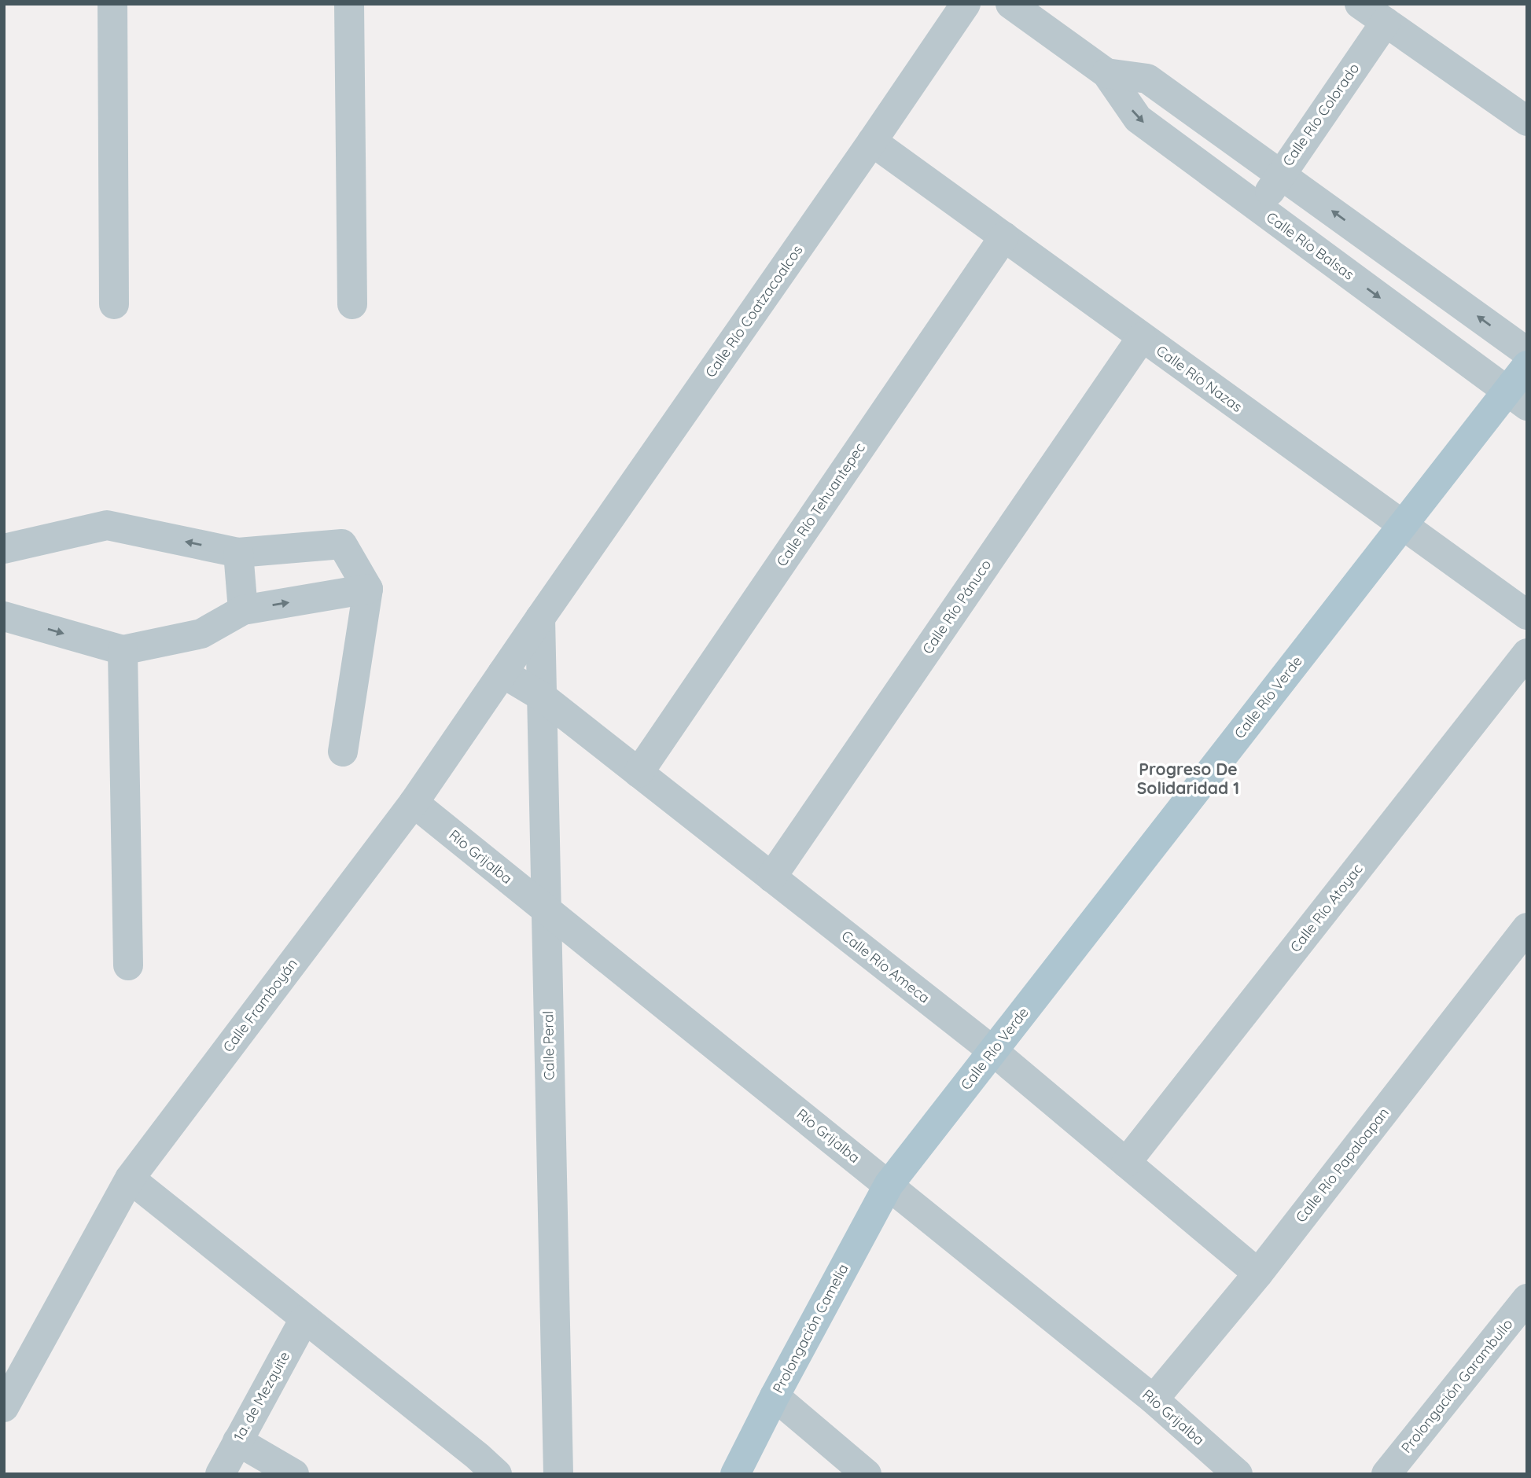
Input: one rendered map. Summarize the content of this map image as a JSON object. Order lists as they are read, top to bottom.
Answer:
{
  "streets": {
    "main road": ["Calle Río Verde", "Prolongación Camelia"],
    "street": [
      "Calle Río Colorado",
      "Calle Río Balsas",
      "Calle Río Coatzacoalcos",
      "Calle Río Nazas",
      "Calle Río Tehuantepec",
      "Calle Río Pánuco",
      "Río Grijalba",
      "Calle Río Atoyac",
      "Calle Río Ameca",
      "Calle Framboyán",
      "Calle Peral",
      "Calle Río Papaloapan",
      "Prolongación Garambullo",
      "1a. de Mezquite"
    ]
  },
  "crossings": [
    ["Calle Río Colorado", "Calle Río Balsas"],
    ["Calle Río Balsas", "Calle Río Verde"],
    ["Calle Río Coatzacoalcos", "Calle Río Nazas"],
    ["Calle Río Coatzacoalcos", "Calle Framboyán"],
    ["Calle Río Coatzacoalcos", "Calle Peral"],
    ["Calle Río Nazas", "Calle Río Tehuantepec"],
    ["Calle Río Nazas", "Calle Río Pánuco"],
    ["Calle Río Nazas", "Calle Río Verde"],
    ["Calle Río Tehuantepec", "Calle Río Ameca"],
    ["Calle Río Pánuco", "Calle Río Ameca"],
    ["Calle Río Verde", "Río Grijalba"],
    ["Calle Río Verde", "Calle Río Ameca"],
    ["Calle Río Verde", "Prolongación Camelia"],
    ["Río Grijalba", "Calle Framboyán"],
    ["Río Grijalba", "Calle Peral"],
    ["Río Grijalba", "Calle Río Papaloapan"],
    ["Río Grijalba", "Prolongación Camelia"],
    ["Calle Río Atoyac", "Calle Río Ameca"],
    ["Calle Río Ameca", "Calle Framboyán"],
    ["Calle Río Ameca", "Calle Peral"],
    ["Calle Río Ameca", "Calle Río Papaloapan"],
    ["Calle Framboyán", "Calle Peral"]
  ],
  "districts": ["Progreso De Solidaridad 1"]
}
